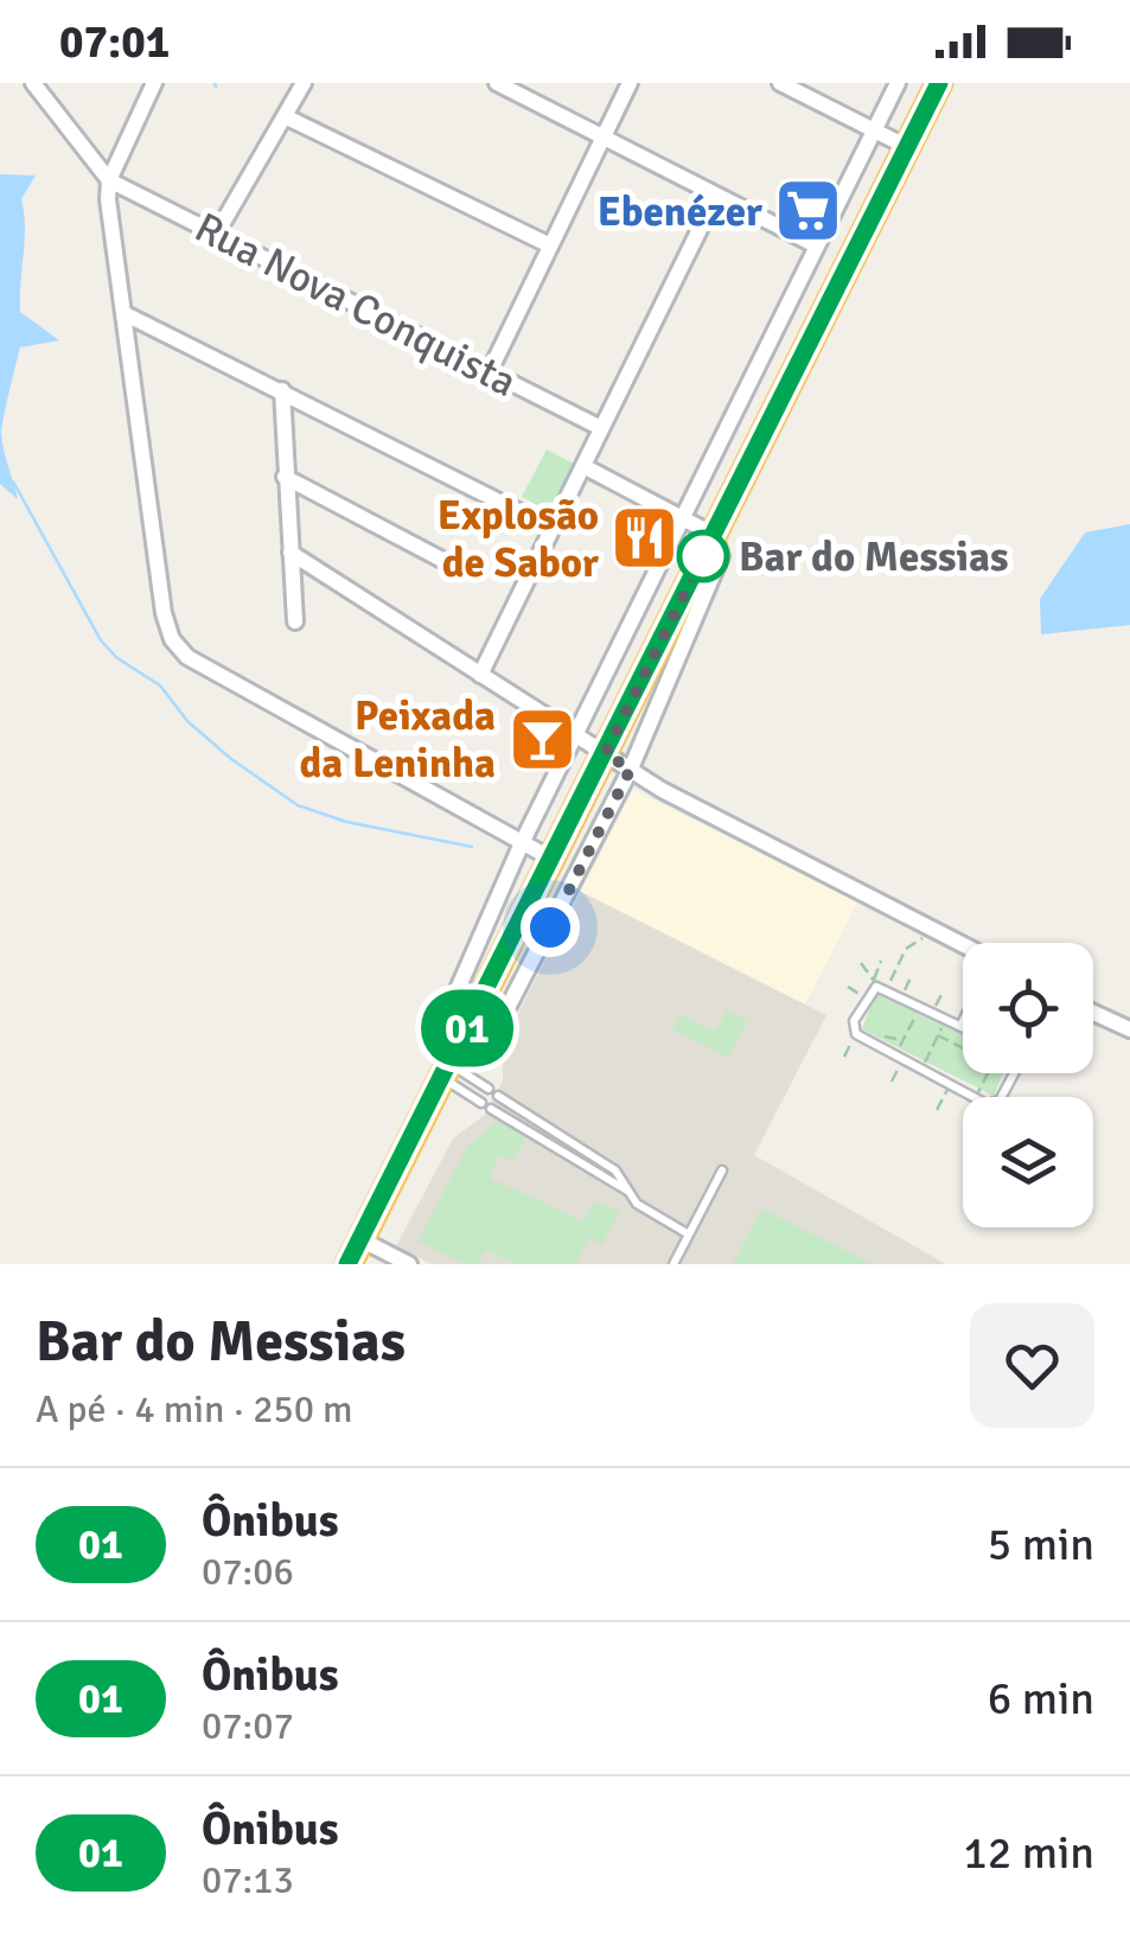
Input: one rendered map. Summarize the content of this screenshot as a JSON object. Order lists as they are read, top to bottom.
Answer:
{
  "streets": {
    "street": ["Rua Nova Conquista"]
  },
  "places": {
    "supermarket": ["Ebenézer"],
    "restaurant": ["Explosão de Sabor"],
    "other": ["Bar do Messias"],
    "bar": ["Peixada da Leninha"]
  },
  "lines": ["bus line 01"],
  "page": {
    "status": "07:01",
    "on_map": "01",
    "heading": ["Bar do Messias", "A pé · 4 min · 250 m"],
    "list": [
      {
        "mark": "01",
        "name": "Ônibus",
        "note": "07:06",
        "value": "5 min"
      },
      {
        "mark": "01",
        "name": "Ônibus",
        "note": "07:07",
        "value": "6 min"
      },
      {
        "mark": "01",
        "name": "Ônibus",
        "note": "07:13",
        "value": "12 min"
      }
    ]
  }
}
